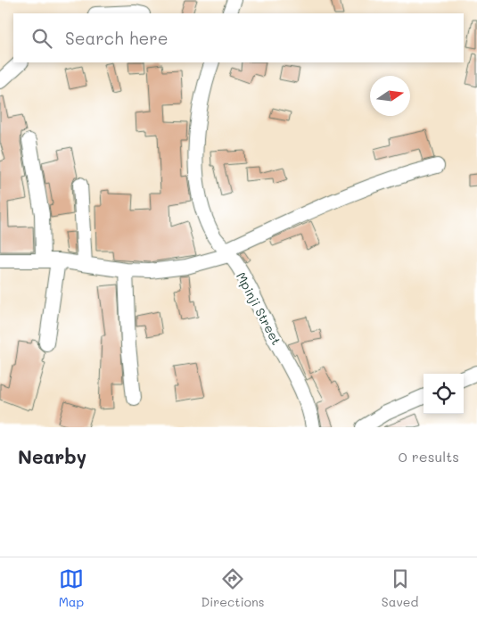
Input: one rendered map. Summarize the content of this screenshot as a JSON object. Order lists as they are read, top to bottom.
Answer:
{
  "streets": {
    "street": ["Mpinji Street"]
  },
  "north": "right",
  "page": {
    "search": "Search here",
    "heading": ["Nearby", "0 results"],
    "nav": ["Map", "Directions", "Saved"]
  }
}
